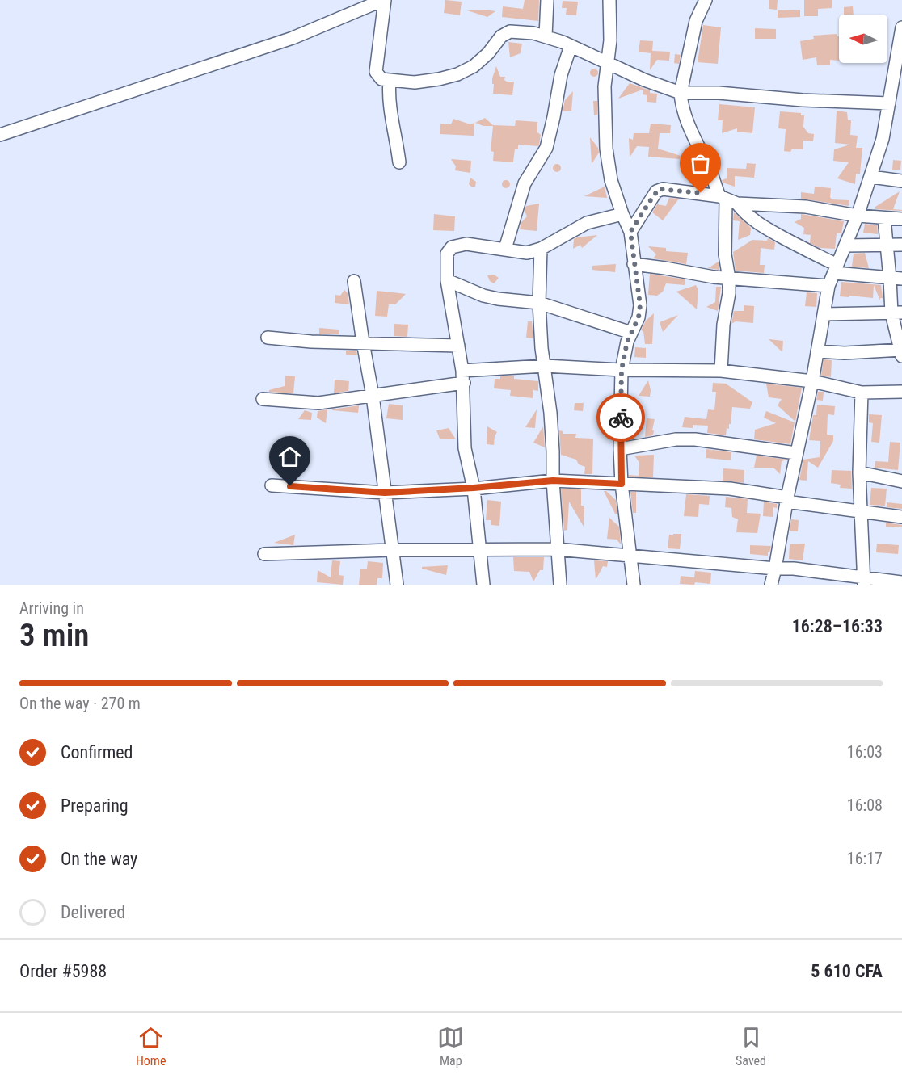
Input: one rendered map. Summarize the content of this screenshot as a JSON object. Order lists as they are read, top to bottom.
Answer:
{
  "north": "left",
  "page": {
    "heading": ["3 min", "Arriving in", "16:28–16:33"],
    "panel": ["Order #5988", "5 610 CFA"],
    "bar": "On the way · 270 m",
    "list": [
      ["Confirmed", "16:03"],
      ["Preparing", "16:08"],
      ["On the way", "16:17"],
      "Delivered"
    ],
    "tabs": ["Home", "Map", "Saved"]
  }
}
